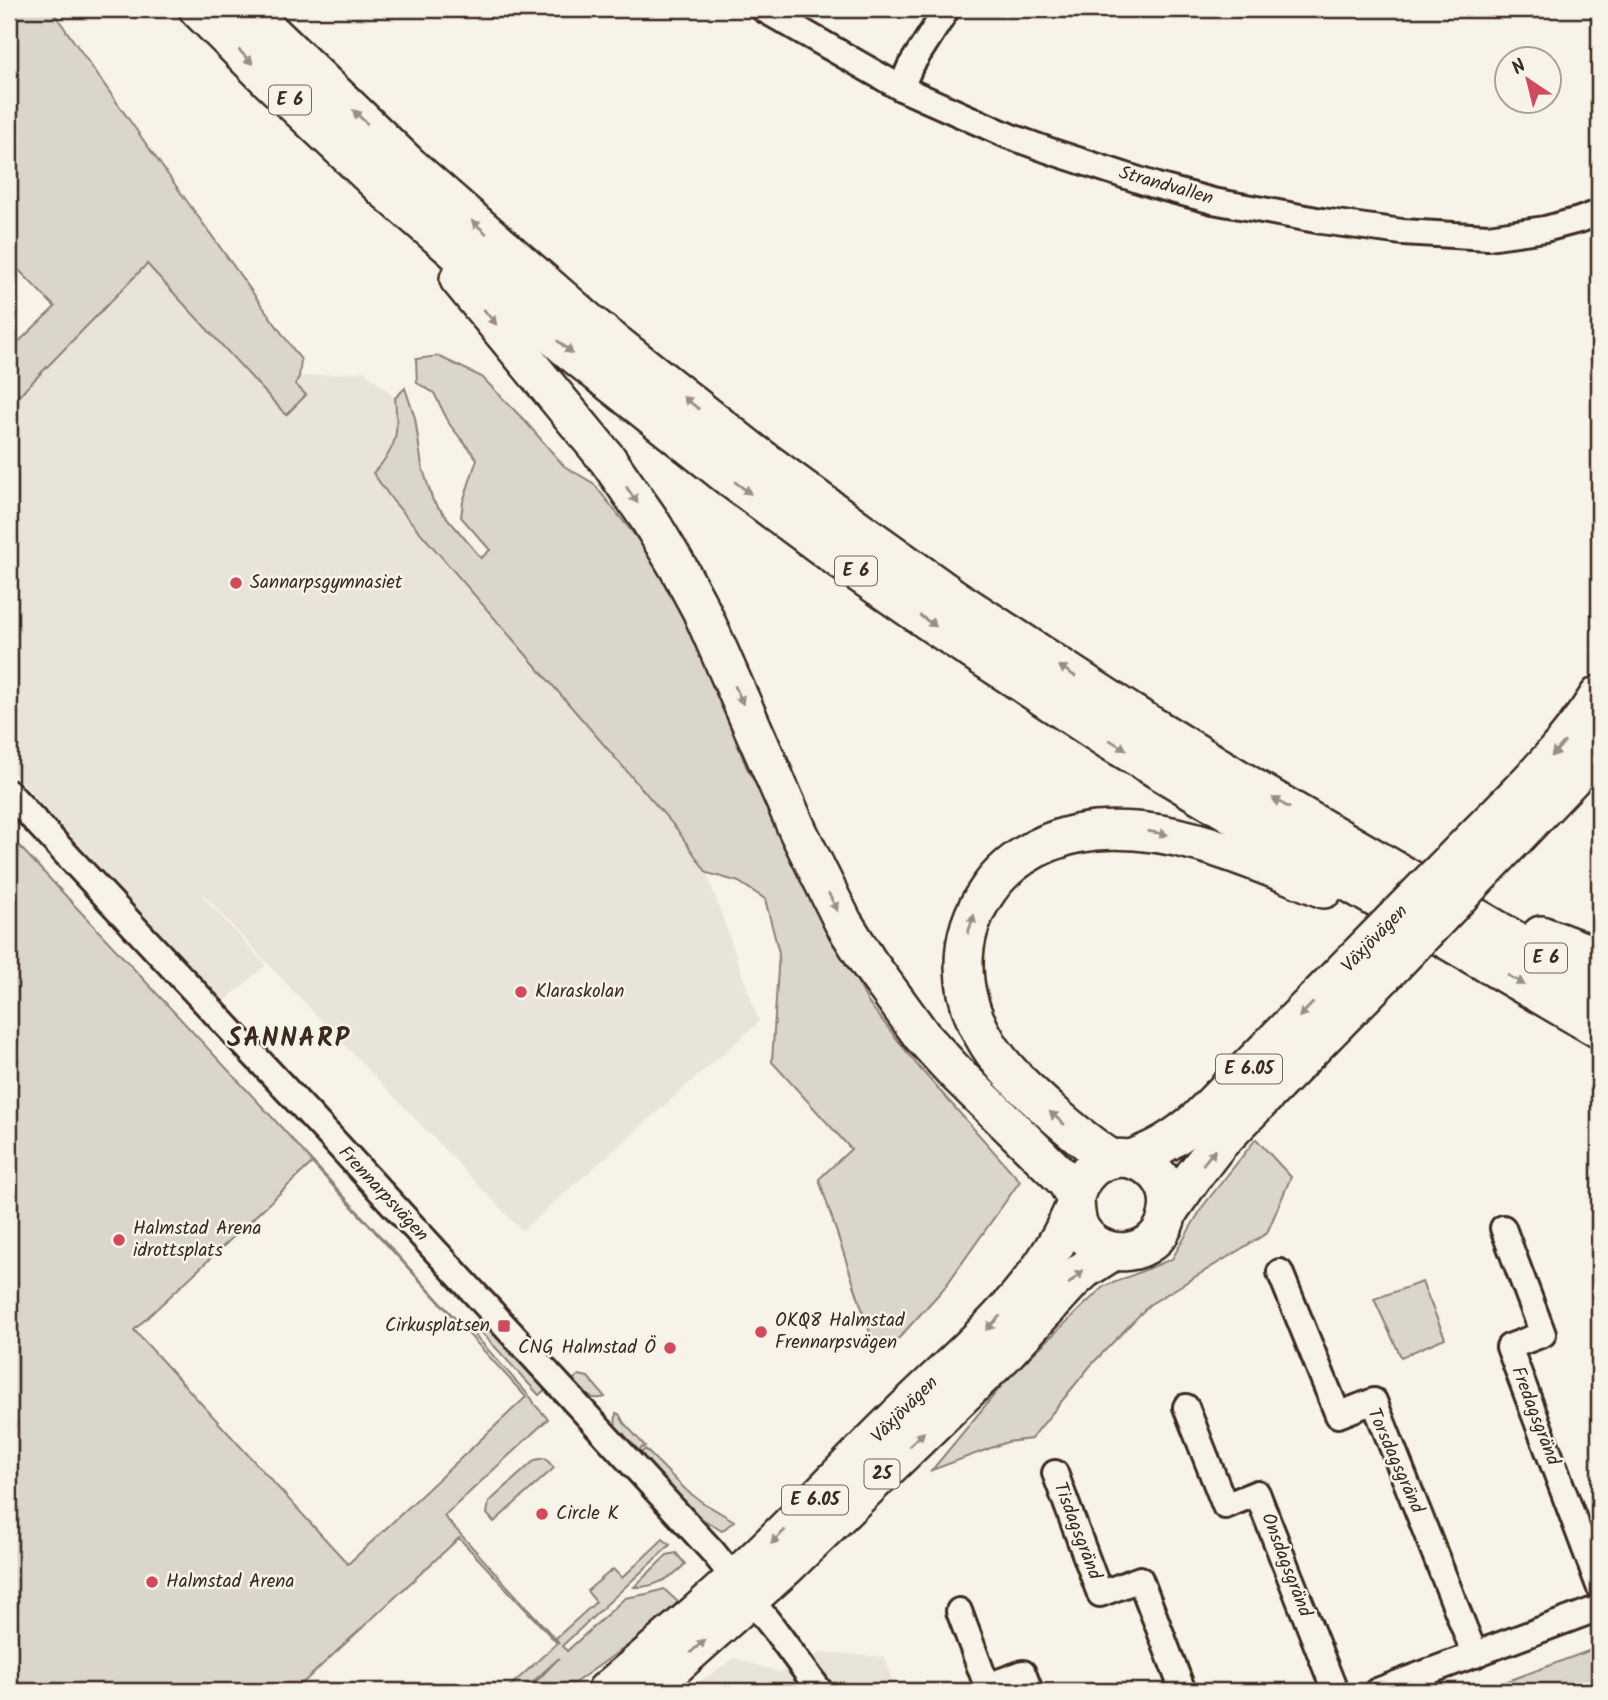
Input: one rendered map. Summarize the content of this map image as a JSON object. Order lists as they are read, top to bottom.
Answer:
{
  "streets": {
    "highway": [
      "E 6",
      "Växjövägen",
      "E 6.05",
      "25"
    ],
    "street": [
      "Strandvallen",
      "Frennarpsvägen",
      "Fredagsgränd",
      "Torsdagsgränd",
      "Tisdagsgränd",
      "Onsdagsgränd"
    ]
  },
  "crossings": [
    ["Växjövägen", "Frennarpsvägen"]
  ],
  "districts": ["SANNARP"],
  "places": {
    "other": [
      "Sannarpsgymnasiet",
      "Klaraskolan",
      "Halmstad Arena idrottsplats",
      "OKQ8 Halmstad Frennarpsvägen",
      "CNG Halmstad Ö",
      "Circle K",
      "Halmstad Arena"
    ],
    "transit": ["Cirkusplatsen"]
  },
  "north": "top left"
}
